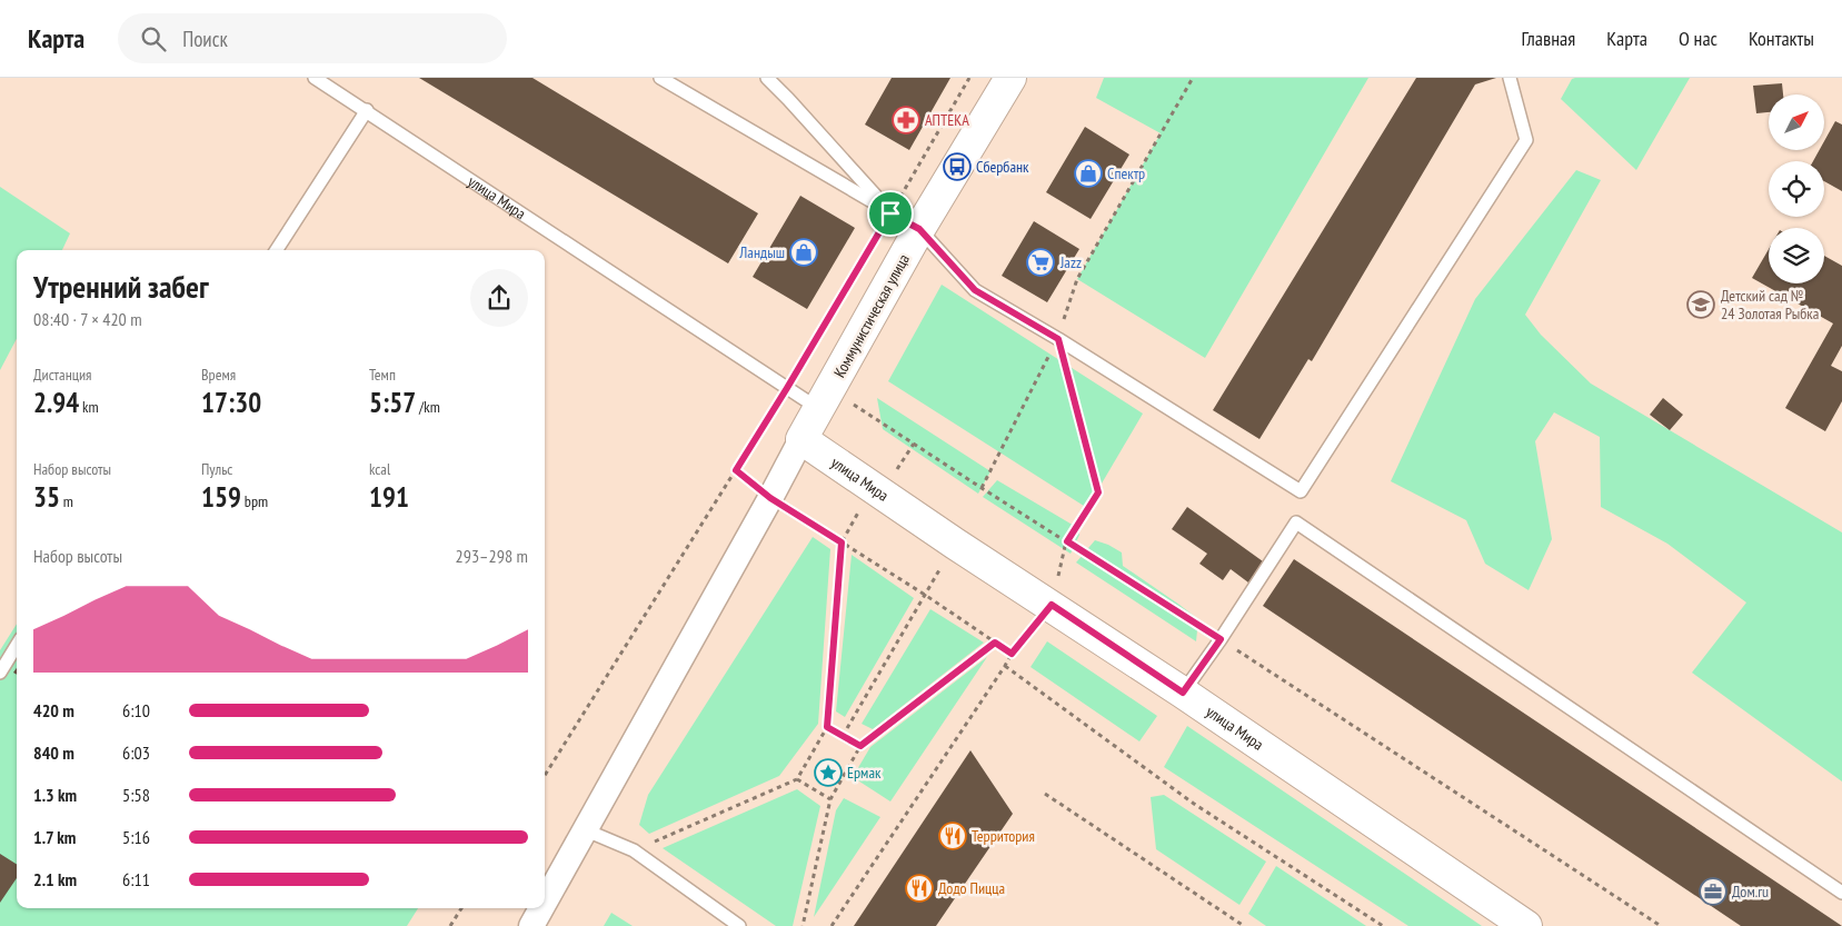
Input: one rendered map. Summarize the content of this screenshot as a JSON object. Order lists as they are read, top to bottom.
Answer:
{
  "streets": {
    "street": ["улица Мира", "Коммунистическая улица"]
  },
  "crossings": [
    ["улица Мира", "Коммунистическая улица"]
  ],
  "places": {
    "pharmacy": ["АПТЕКА"],
    "bus stop": ["Сбербанк"],
    "shop": ["Спектр", "Ландыш"],
    "supermarket": ["Jazz"],
    "school or university": ["Детский сад № 24 Золотая Рыбка"],
    "place": ["Ермак"],
    "restaurant": ["Территория", "Додо Пицца"],
    "office": ["Дом.ru"]
  },
  "north": "top right",
  "page": {
    "header": "Карта",
    "search": "Поиск",
    "nav": [
      "Главная",
      "Карта",
      "О нас",
      "Контакты"
    ],
    "heading": ["Утренний забег", "08:40 · 7 × 420 m"],
    "stats": [
      ["Дистанция", "2.94 km"],
      ["Время", "17:30"],
      ["Темп", "5:57 /km"],
      ["Набор высоты", "35 m"],
      ["Пульс", "159 bpm"],
      ["kcal", "191"]
    ],
    "chart": ["Набор высоты", "293–298 m"],
    "list": [
      {
        "name": "420 m",
        "note": "6:10"
      },
      {
        "name": "840 m",
        "note": "6:03"
      },
      {
        "name": "1.3 km",
        "note": "5:58"
      },
      {
        "name": "1.7 km",
        "note": "5:16"
      },
      {
        "name": "2.1 km",
        "note": "6:11"
      }
    ]
  }
}
